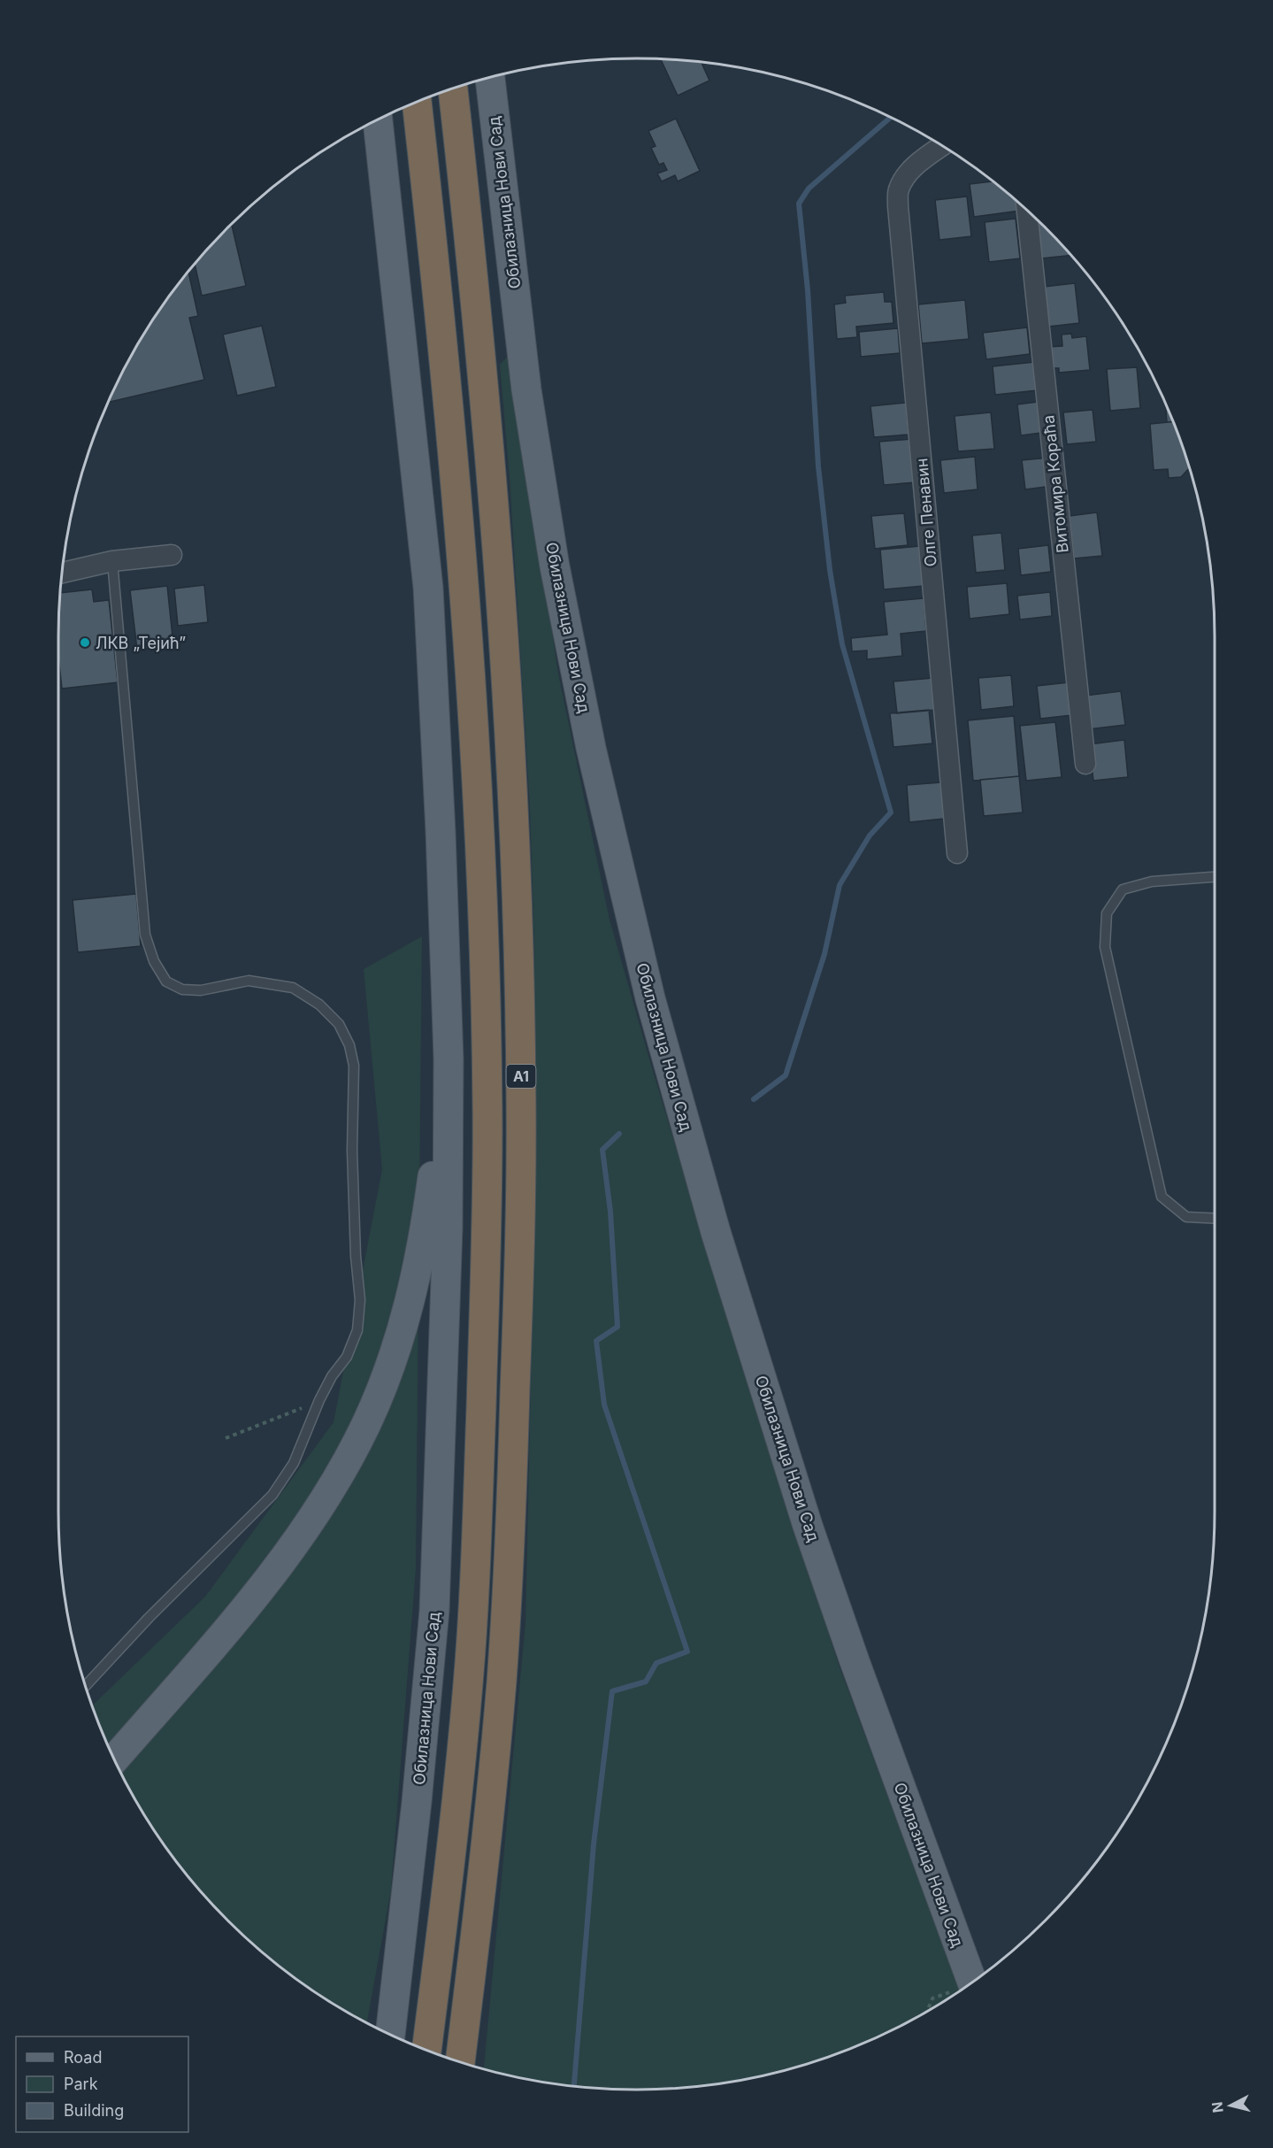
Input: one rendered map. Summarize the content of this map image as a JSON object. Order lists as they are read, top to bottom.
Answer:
{
  "streets": {
    "highway": ["A1"],
    "main road": ["Обилазница Нови Сад"],
    "street": ["Витомира Кораћа", "Олге Пенавин"]
  },
  "places": ["ЛКВ „Тејић”"],
  "legend": ["Road", "Park", "Building"],
  "north": "left"
}
